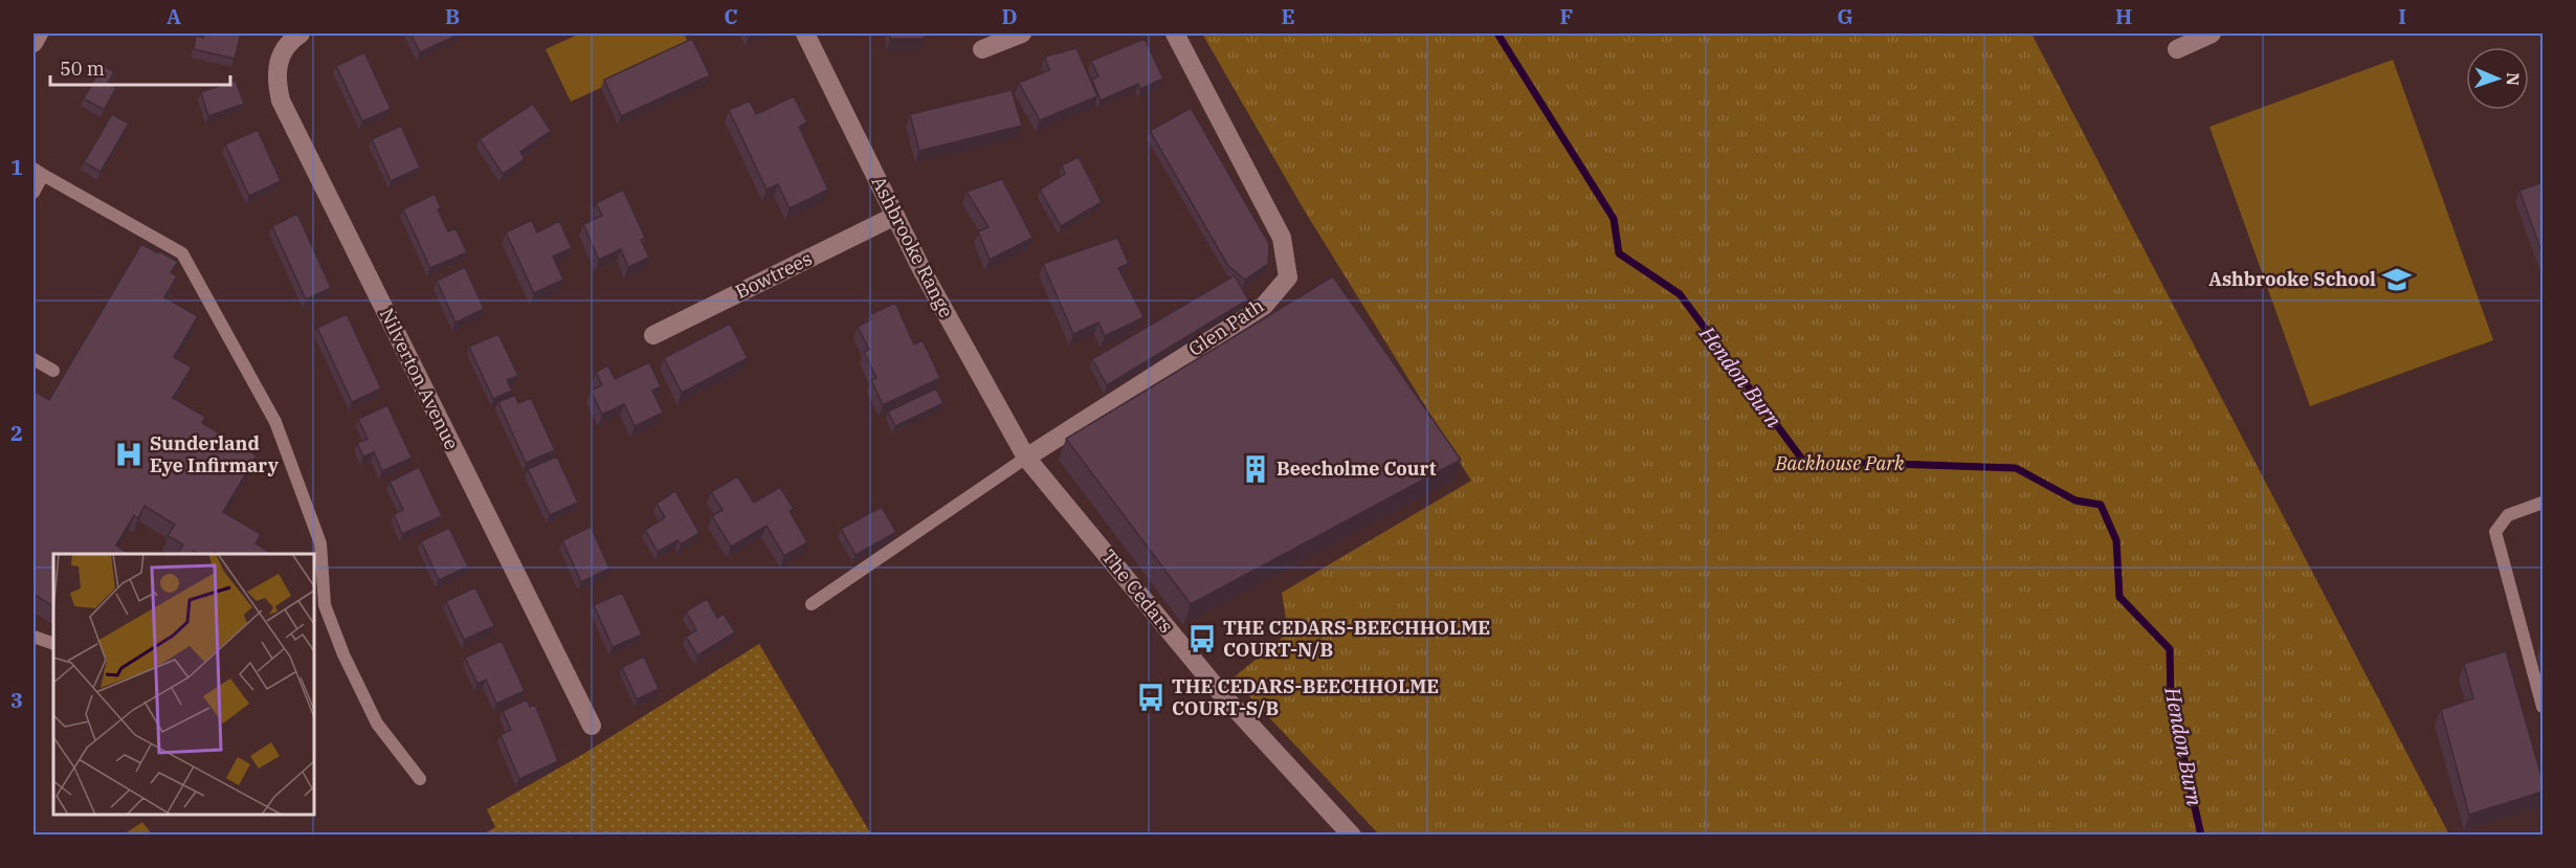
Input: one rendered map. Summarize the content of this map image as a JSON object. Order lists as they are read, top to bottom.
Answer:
{
  "streets": {
    "street": [
      "Ashbrooke Range",
      "Bowtrees",
      "Glen Path",
      "Nilverton Avenue",
      "The Cedars"
    ]
  },
  "crossings": [
    ["Ashbrooke Range", "Bowtrees"],
    ["Ashbrooke Range", "Glen Path"],
    ["Ashbrooke Range", "The Cedars"],
    ["Glen Path", "The Cedars"]
  ],
  "water": ["Hendon Burn"],
  "parks": ["Backhouse Park"],
  "places": {
    "school or university": ["Ashbrooke School"],
    "hospital": ["Sunderland Eye Infirmary"],
    "building": ["Beecholme Court"],
    "bus stop": ["THE CEDARS-BEECHHOLME COURT-N/B", "THE CEDARS-BEECHHOLME COURT-S/B"]
  },
  "scale_bar": "50 m",
  "north": "right",
  "grid": {
    "columns": [
      "A",
      "B",
      "C",
      "D",
      "E",
      "F",
      "G",
      "H",
      "I"
    ],
    "rows": ["1", "2", "3"]
  }
}
